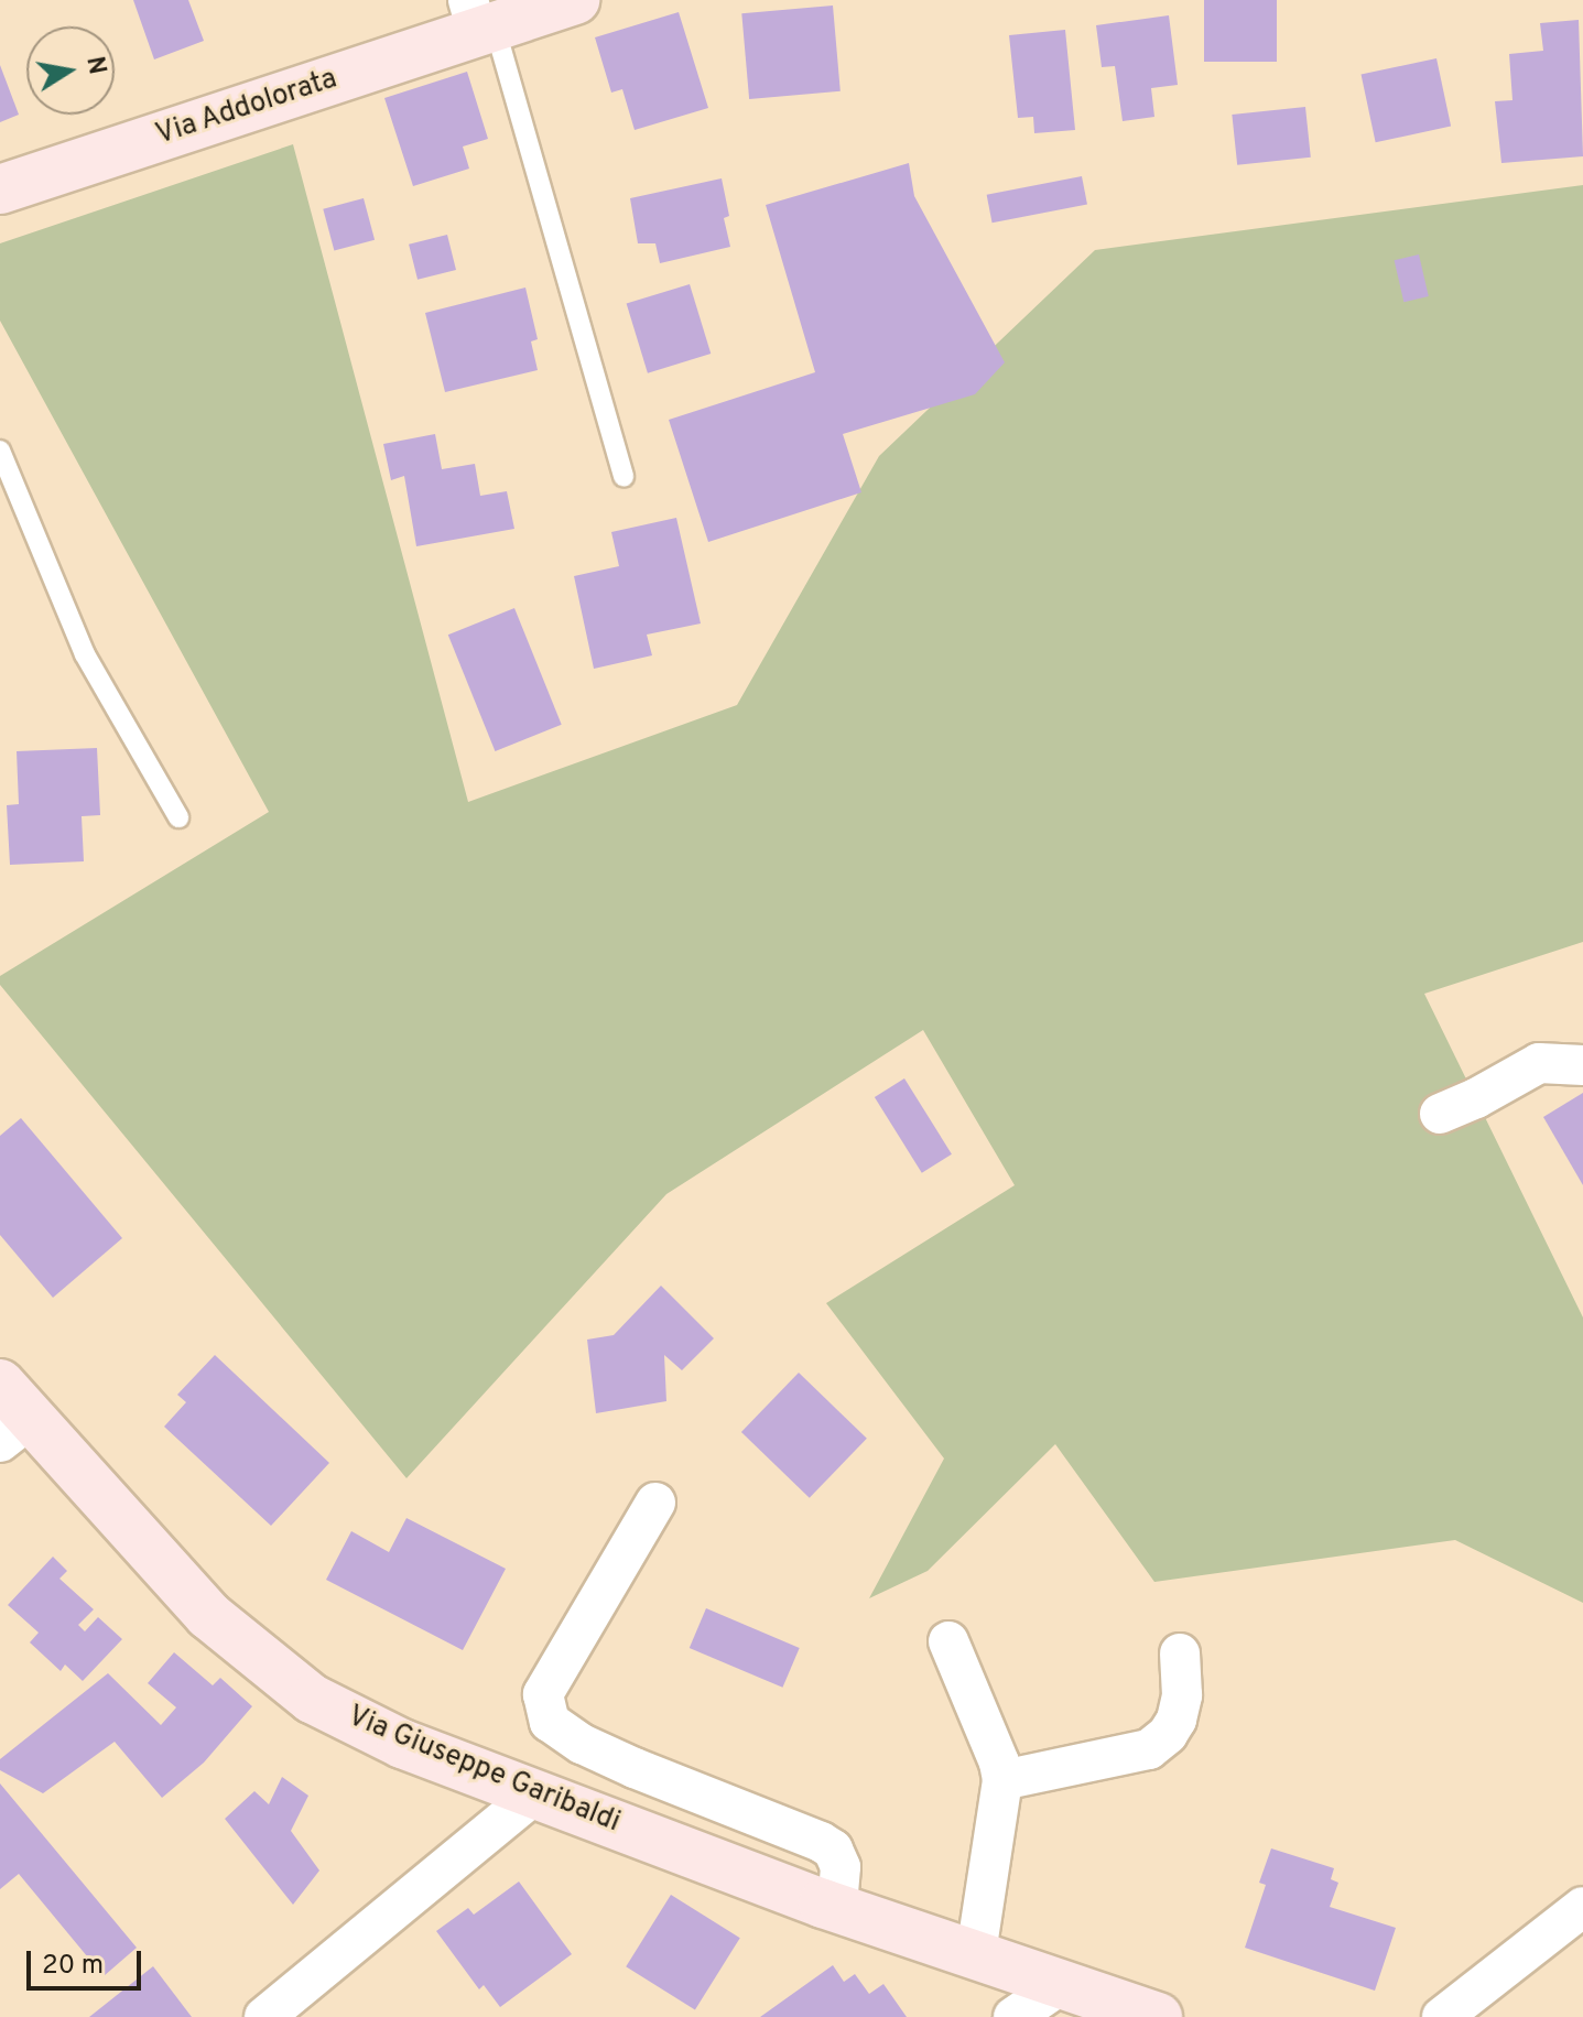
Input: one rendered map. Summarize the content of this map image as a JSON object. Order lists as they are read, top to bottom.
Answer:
{
  "streets": {
    "street": ["Via Addolorata", "Via Giuseppe Garibaldi"]
  },
  "scale_bar": "20 m",
  "north": "right"
}
